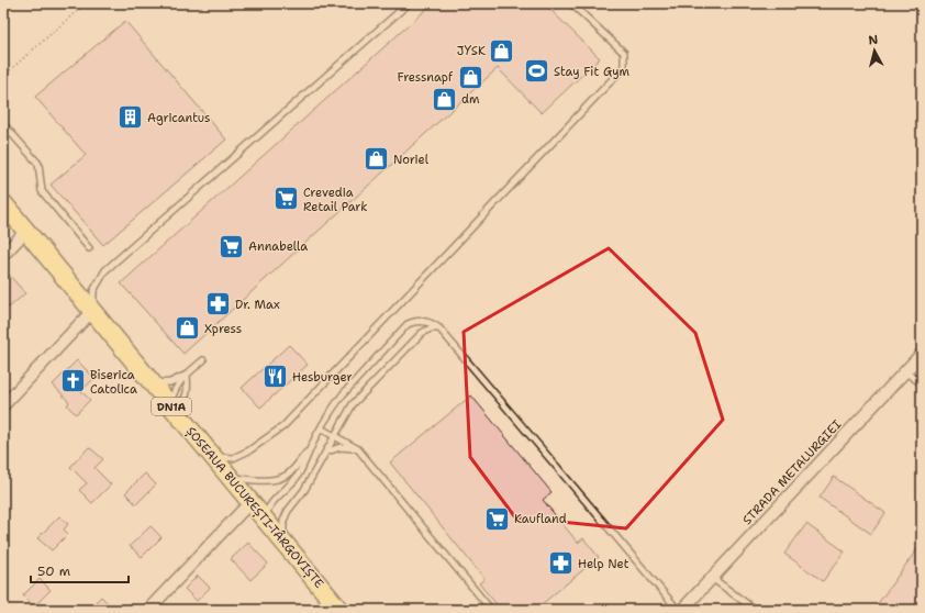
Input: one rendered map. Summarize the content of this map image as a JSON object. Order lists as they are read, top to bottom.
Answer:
{
  "streets": {
    "main road": ["DN1A", "ȘOSEAUA BUCUREȘTI-TÂRGOVIȘTE"],
    "street": ["STRADA METALURGIEI"]
  },
  "places": {
    "shop": [
      "JYSK",
      "Fressnapf",
      "dm",
      "Noriel",
      "Xpress"
    ],
    "sports": ["Stay Fit Gym"],
    "building": ["Agricantus"],
    "supermarket": ["Crevedia Retail Park", "Annabella", "Kaufland"],
    "pharmacy": ["Dr. Max", "Help Net"],
    "restaurant": ["Hesburger"],
    "church": ["Biserica Catolica"]
  },
  "scale_bar": "50 m",
  "north": "top"
}
